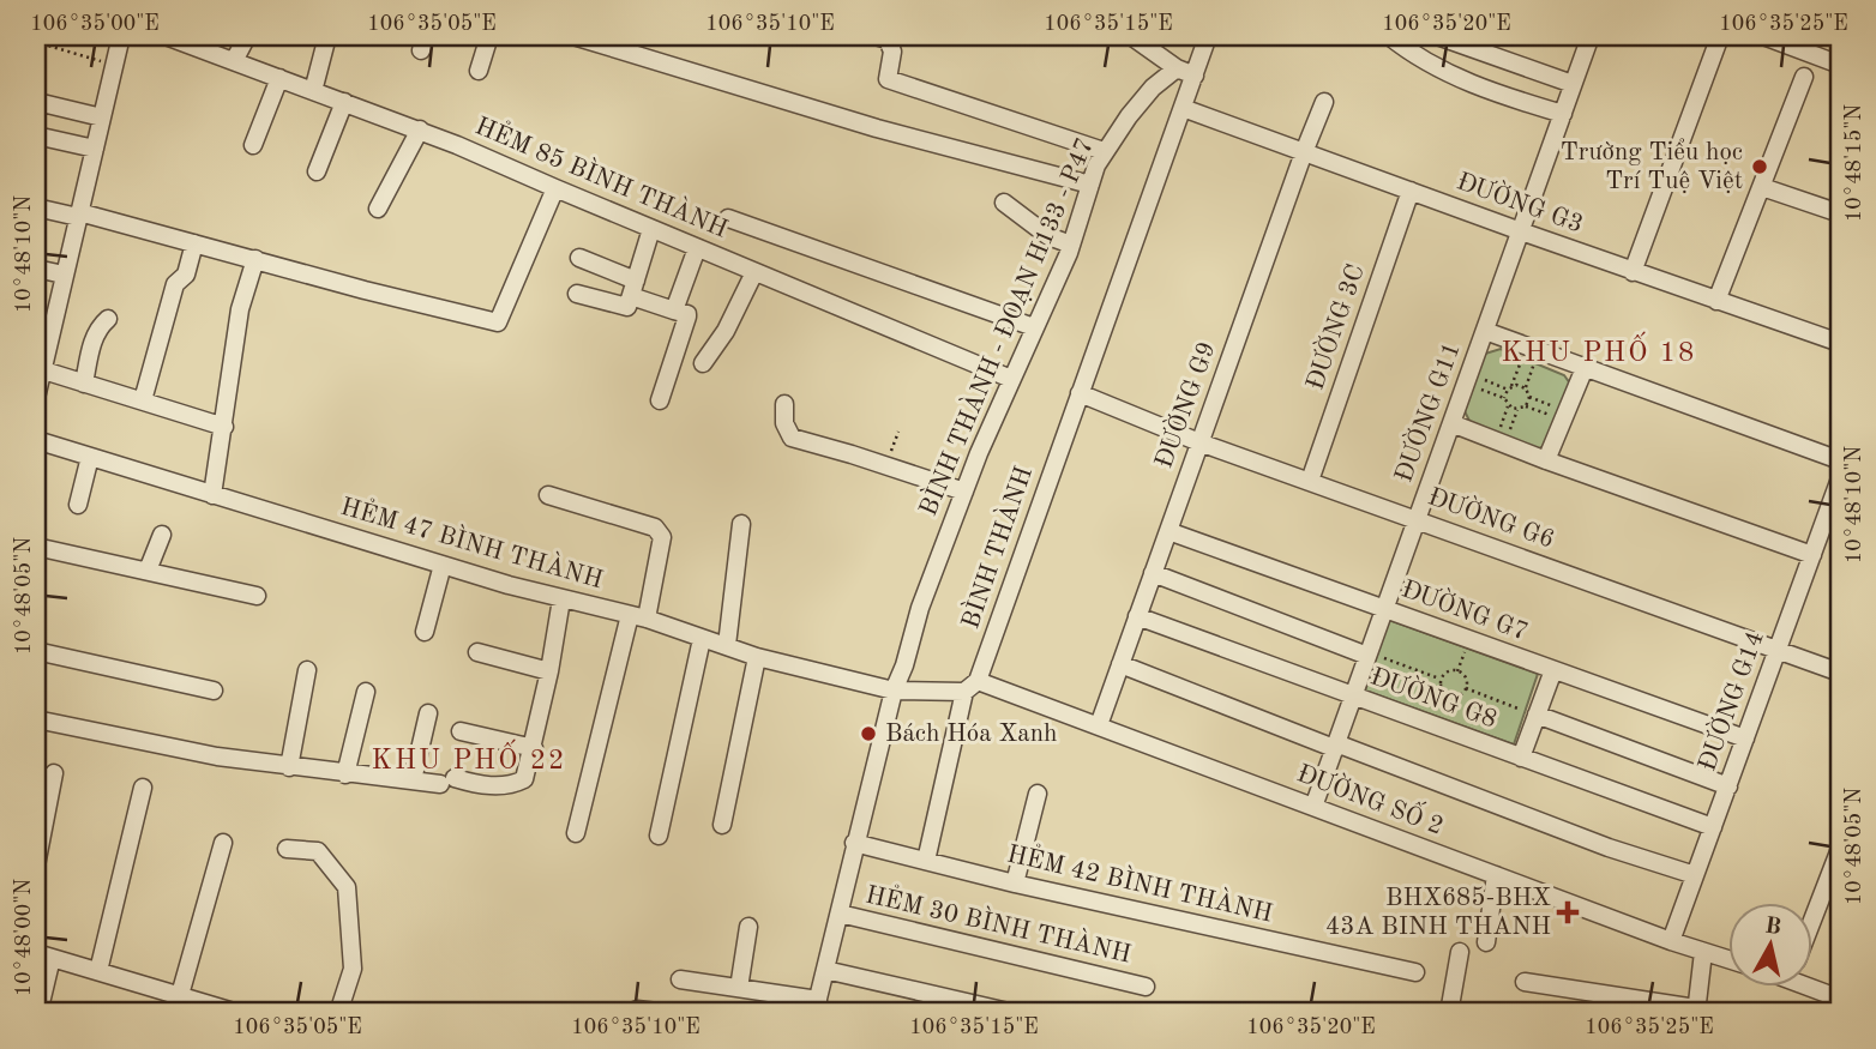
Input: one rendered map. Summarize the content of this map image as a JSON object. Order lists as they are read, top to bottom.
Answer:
{
  "streets": {
    "street": [
      "HẺM 85 BÌNH THÀNH",
      "ĐƯỜNG G3",
      "BÌNH THÀNH - ĐOẠN H133 - P47",
      "ĐƯỜNG 3C",
      "ĐƯỜNG G9",
      "ĐƯỜNG G11",
      "ĐƯỜNG G6",
      "HẺM 47 BÌNH THÀNH",
      "BÌNH THÀNH",
      "ĐƯỜNG G7",
      "ĐƯỜNG G8",
      "ĐƯỜNG G14",
      "ĐƯỜNG SỐ 2",
      "HẺM 42 BÌNH THÀNH",
      "HẺM 30 BÌNH THÀNH"
    ]
  },
  "crossings": [
    ["HẺM 85 BÌNH THÀNH", "BÌNH THÀNH - ĐOẠN H133 - P47"],
    ["ĐƯỜNG G3", "ĐƯỜNG 3C"],
    ["ĐƯỜNG G3", "ĐƯỜNG G9"],
    ["ĐƯỜNG G3", "ĐƯỜNG G11"],
    ["ĐƯỜNG G3", "BÌNH THÀNH"],
    ["BÌNH THÀNH - ĐOẠN H133 - P47", "HẺM 47 BÌNH THÀNH"],
    ["ĐƯỜNG 3C", "ĐƯỜNG G6"],
    ["ĐƯỜNG G9", "ĐƯỜNG G6"],
    ["ĐƯỜNG G9", "ĐƯỜNG G7"],
    ["ĐƯỜNG G9", "ĐƯỜNG G8"],
    ["ĐƯỜNG G9", "ĐƯỜNG SỐ 2"],
    ["ĐƯỜNG G11", "ĐƯỜNG G6"],
    ["ĐƯỜNG G11", "ĐƯỜNG G7"],
    ["ĐƯỜNG G11", "ĐƯỜNG G8"],
    ["ĐƯỜNG G11", "ĐƯỜNG SỐ 2"],
    ["ĐƯỜNG G6", "BÌNH THÀNH"],
    ["ĐƯỜNG G6", "ĐƯỜNG G14"],
    ["BÌNH THÀNH", "ĐƯỜNG SỐ 2"],
    ["BÌNH THÀNH", "HẺM 42 BÌNH THÀNH"],
    ["ĐƯỜNG G7", "ĐƯỜNG G14"],
    ["ĐƯỜNG G8", "ĐƯỜNG G14"],
    ["ĐƯỜNG G14", "ĐƯỜNG SỐ 2"]
  ],
  "districts": ["KHU PHỐ 18", "KHU PHỐ 22"],
  "places": {
    "other": ["Trường Tiểu học Trí Tuệ Việt", "Bách Hóa Xanh"],
    "health": ["BHX685-BHX 43A BINH THANH"]
  },
  "north": "top",
  "coordinates": [
    "106°35'00\"E",
    "106°35'05\"E",
    "106°35'10\"E",
    "106°35'15\"E",
    "106°35'20\"E",
    "106°35'25\"E",
    "10°48'15\"N",
    "10°48'10\"N",
    "10°48'05\"N",
    "10°48'00\"N"
  ]
}
